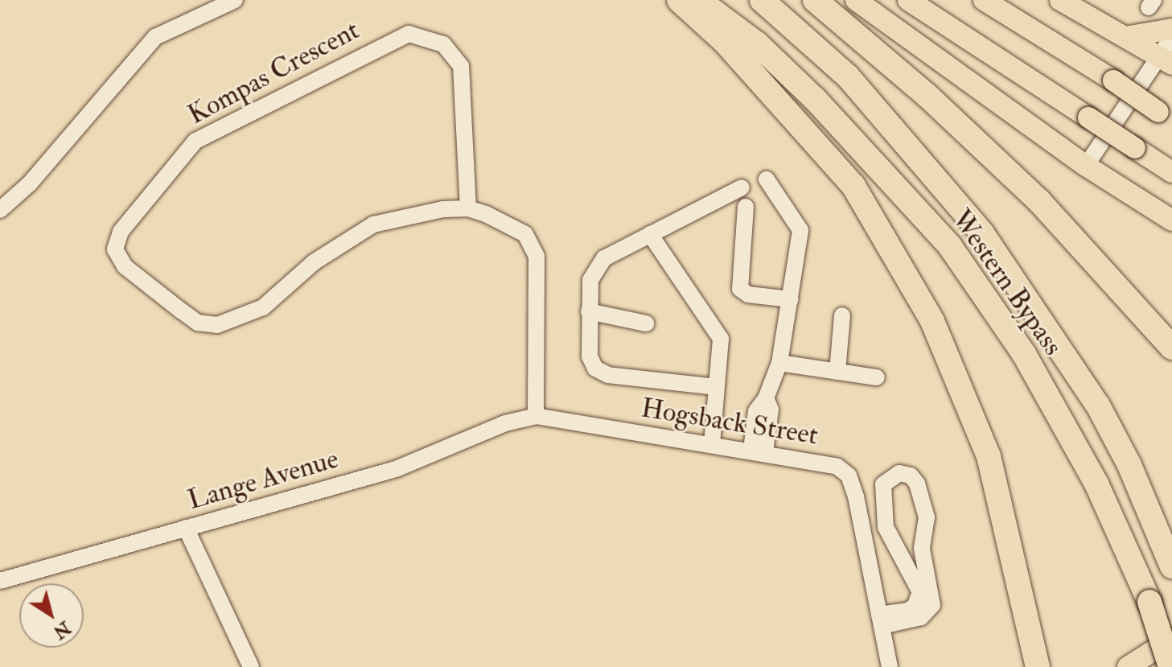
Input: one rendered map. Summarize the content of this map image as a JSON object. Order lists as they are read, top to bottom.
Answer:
{
  "streets": {
    "highway": ["Western Bypass"],
    "street": ["Kompas Crescent", "Hogsback Street", "Lange Avenue"]
  },
  "crossings": [
    ["Kompas Crescent", "Hogsback Street"],
    ["Kompas Crescent", "Lange Avenue"],
    ["Hogsback Street", "Lange Avenue"]
  ],
  "north": "bottom right"
}
